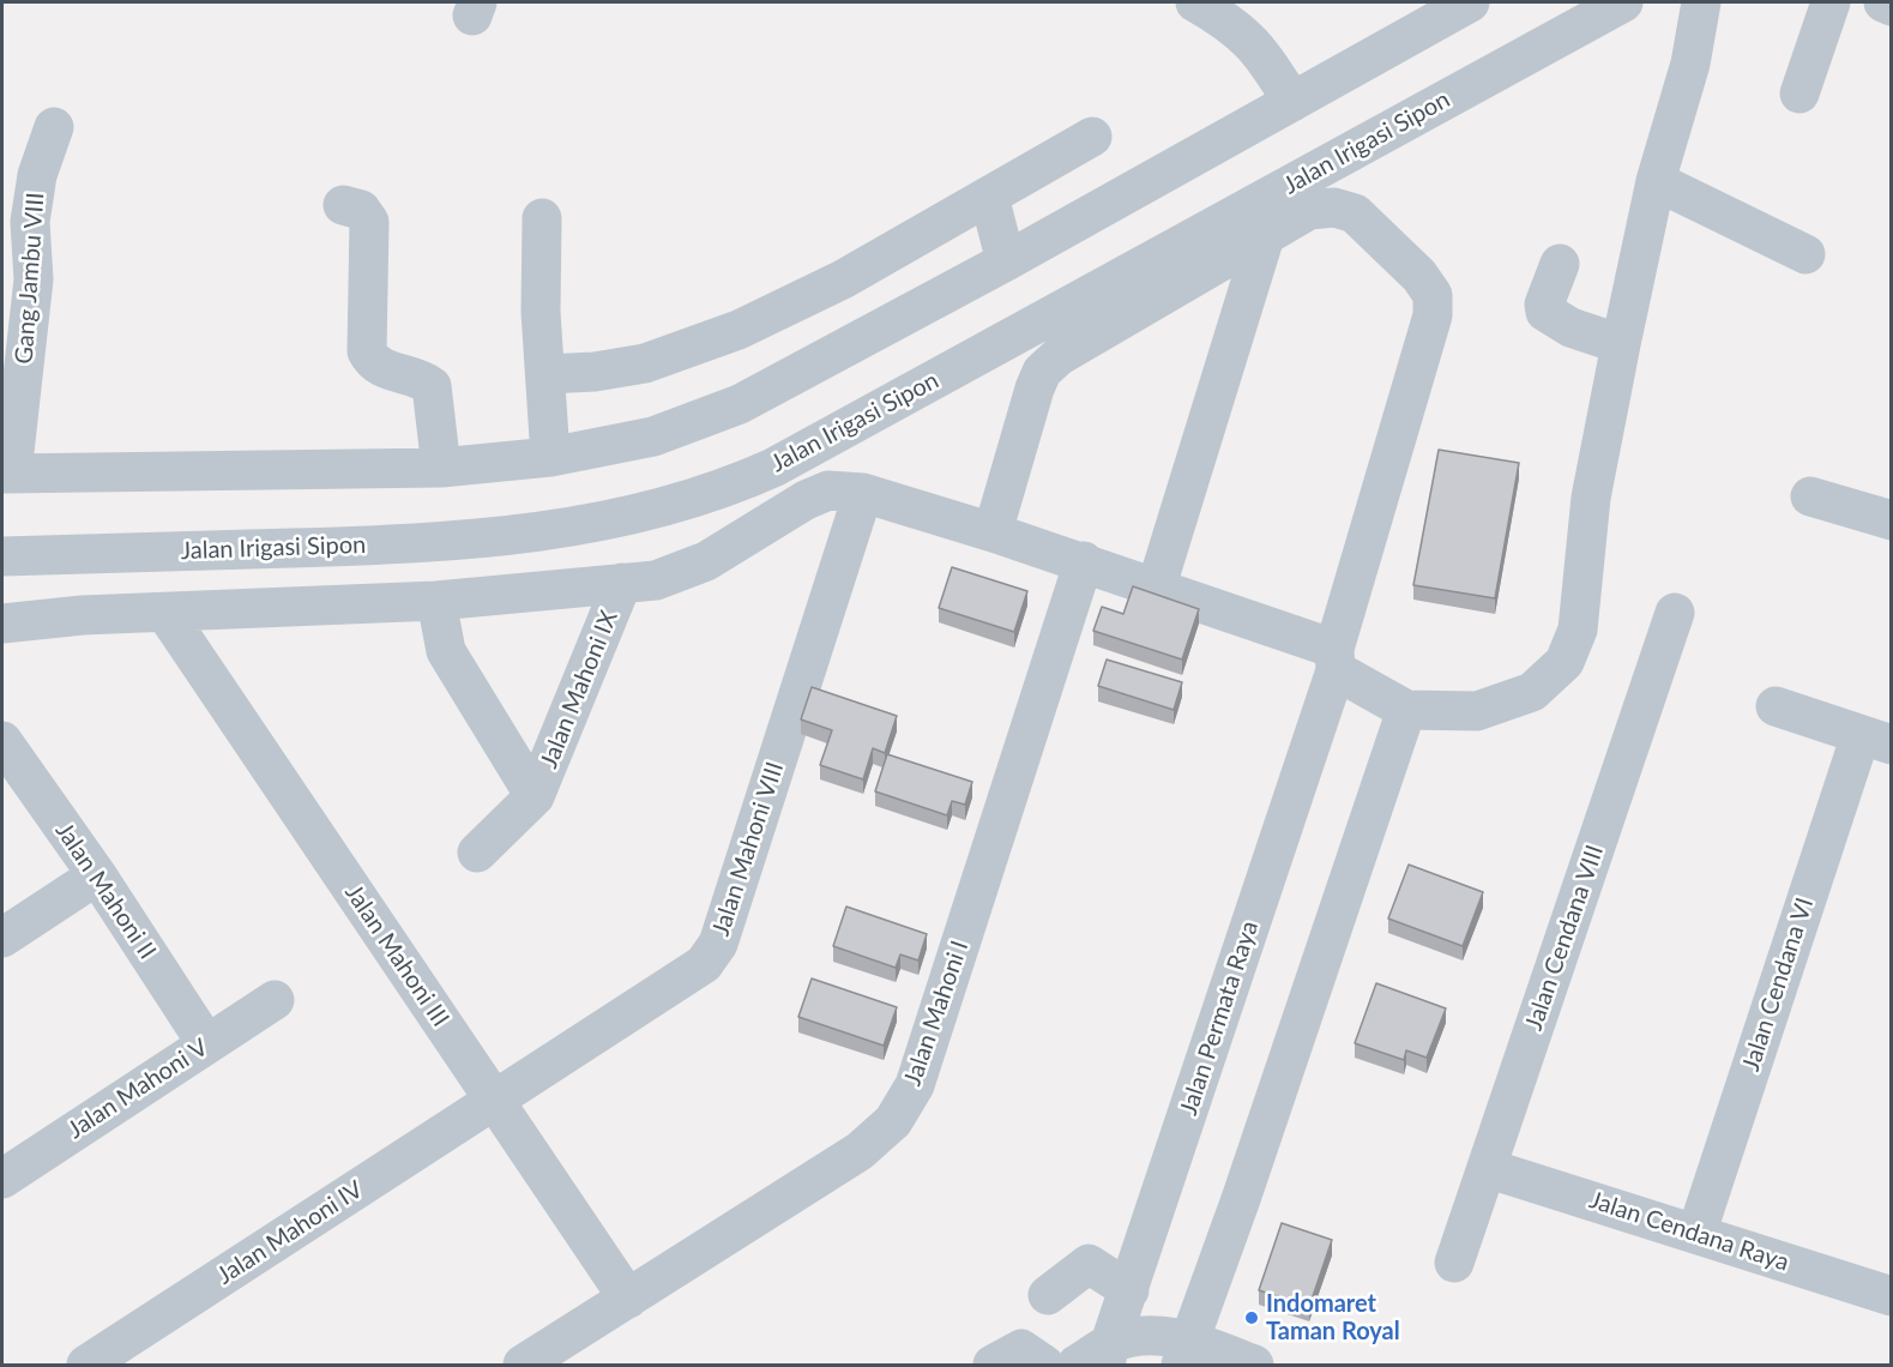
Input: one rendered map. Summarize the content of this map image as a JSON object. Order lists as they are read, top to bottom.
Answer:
{
  "streets": {
    "street": [
      "Jalan Irigasi Sipon",
      "Gang Jambu VIII",
      "Jalan Mahoni IX",
      "Jalan Mahoni VIII",
      "Jalan Mahoni II",
      "Jalan Cendana VIII",
      "Jalan Mahoni III",
      "Jalan Cendana VI",
      "Jalan Mahoni I",
      "Jalan Permata Raya",
      "Jalan Mahoni V",
      "Jalan Cendana Raya",
      "Jalan Mahoni IV"
    ]
  },
  "crossings": [
    ["Jalan Mahoni VIII", "Jalan Mahoni III"],
    ["Jalan Mahoni VIII", "Jalan Mahoni IV"],
    ["Jalan Mahoni II", "Jalan Mahoni V"],
    ["Jalan Cendana VIII", "Jalan Cendana Raya"],
    ["Jalan Mahoni III", "Jalan Mahoni I"],
    ["Jalan Mahoni III", "Jalan Mahoni IV"],
    ["Jalan Cendana VI", "Jalan Cendana Raya"]
  ],
  "places": ["Indomaret Taman Royal"]
}
